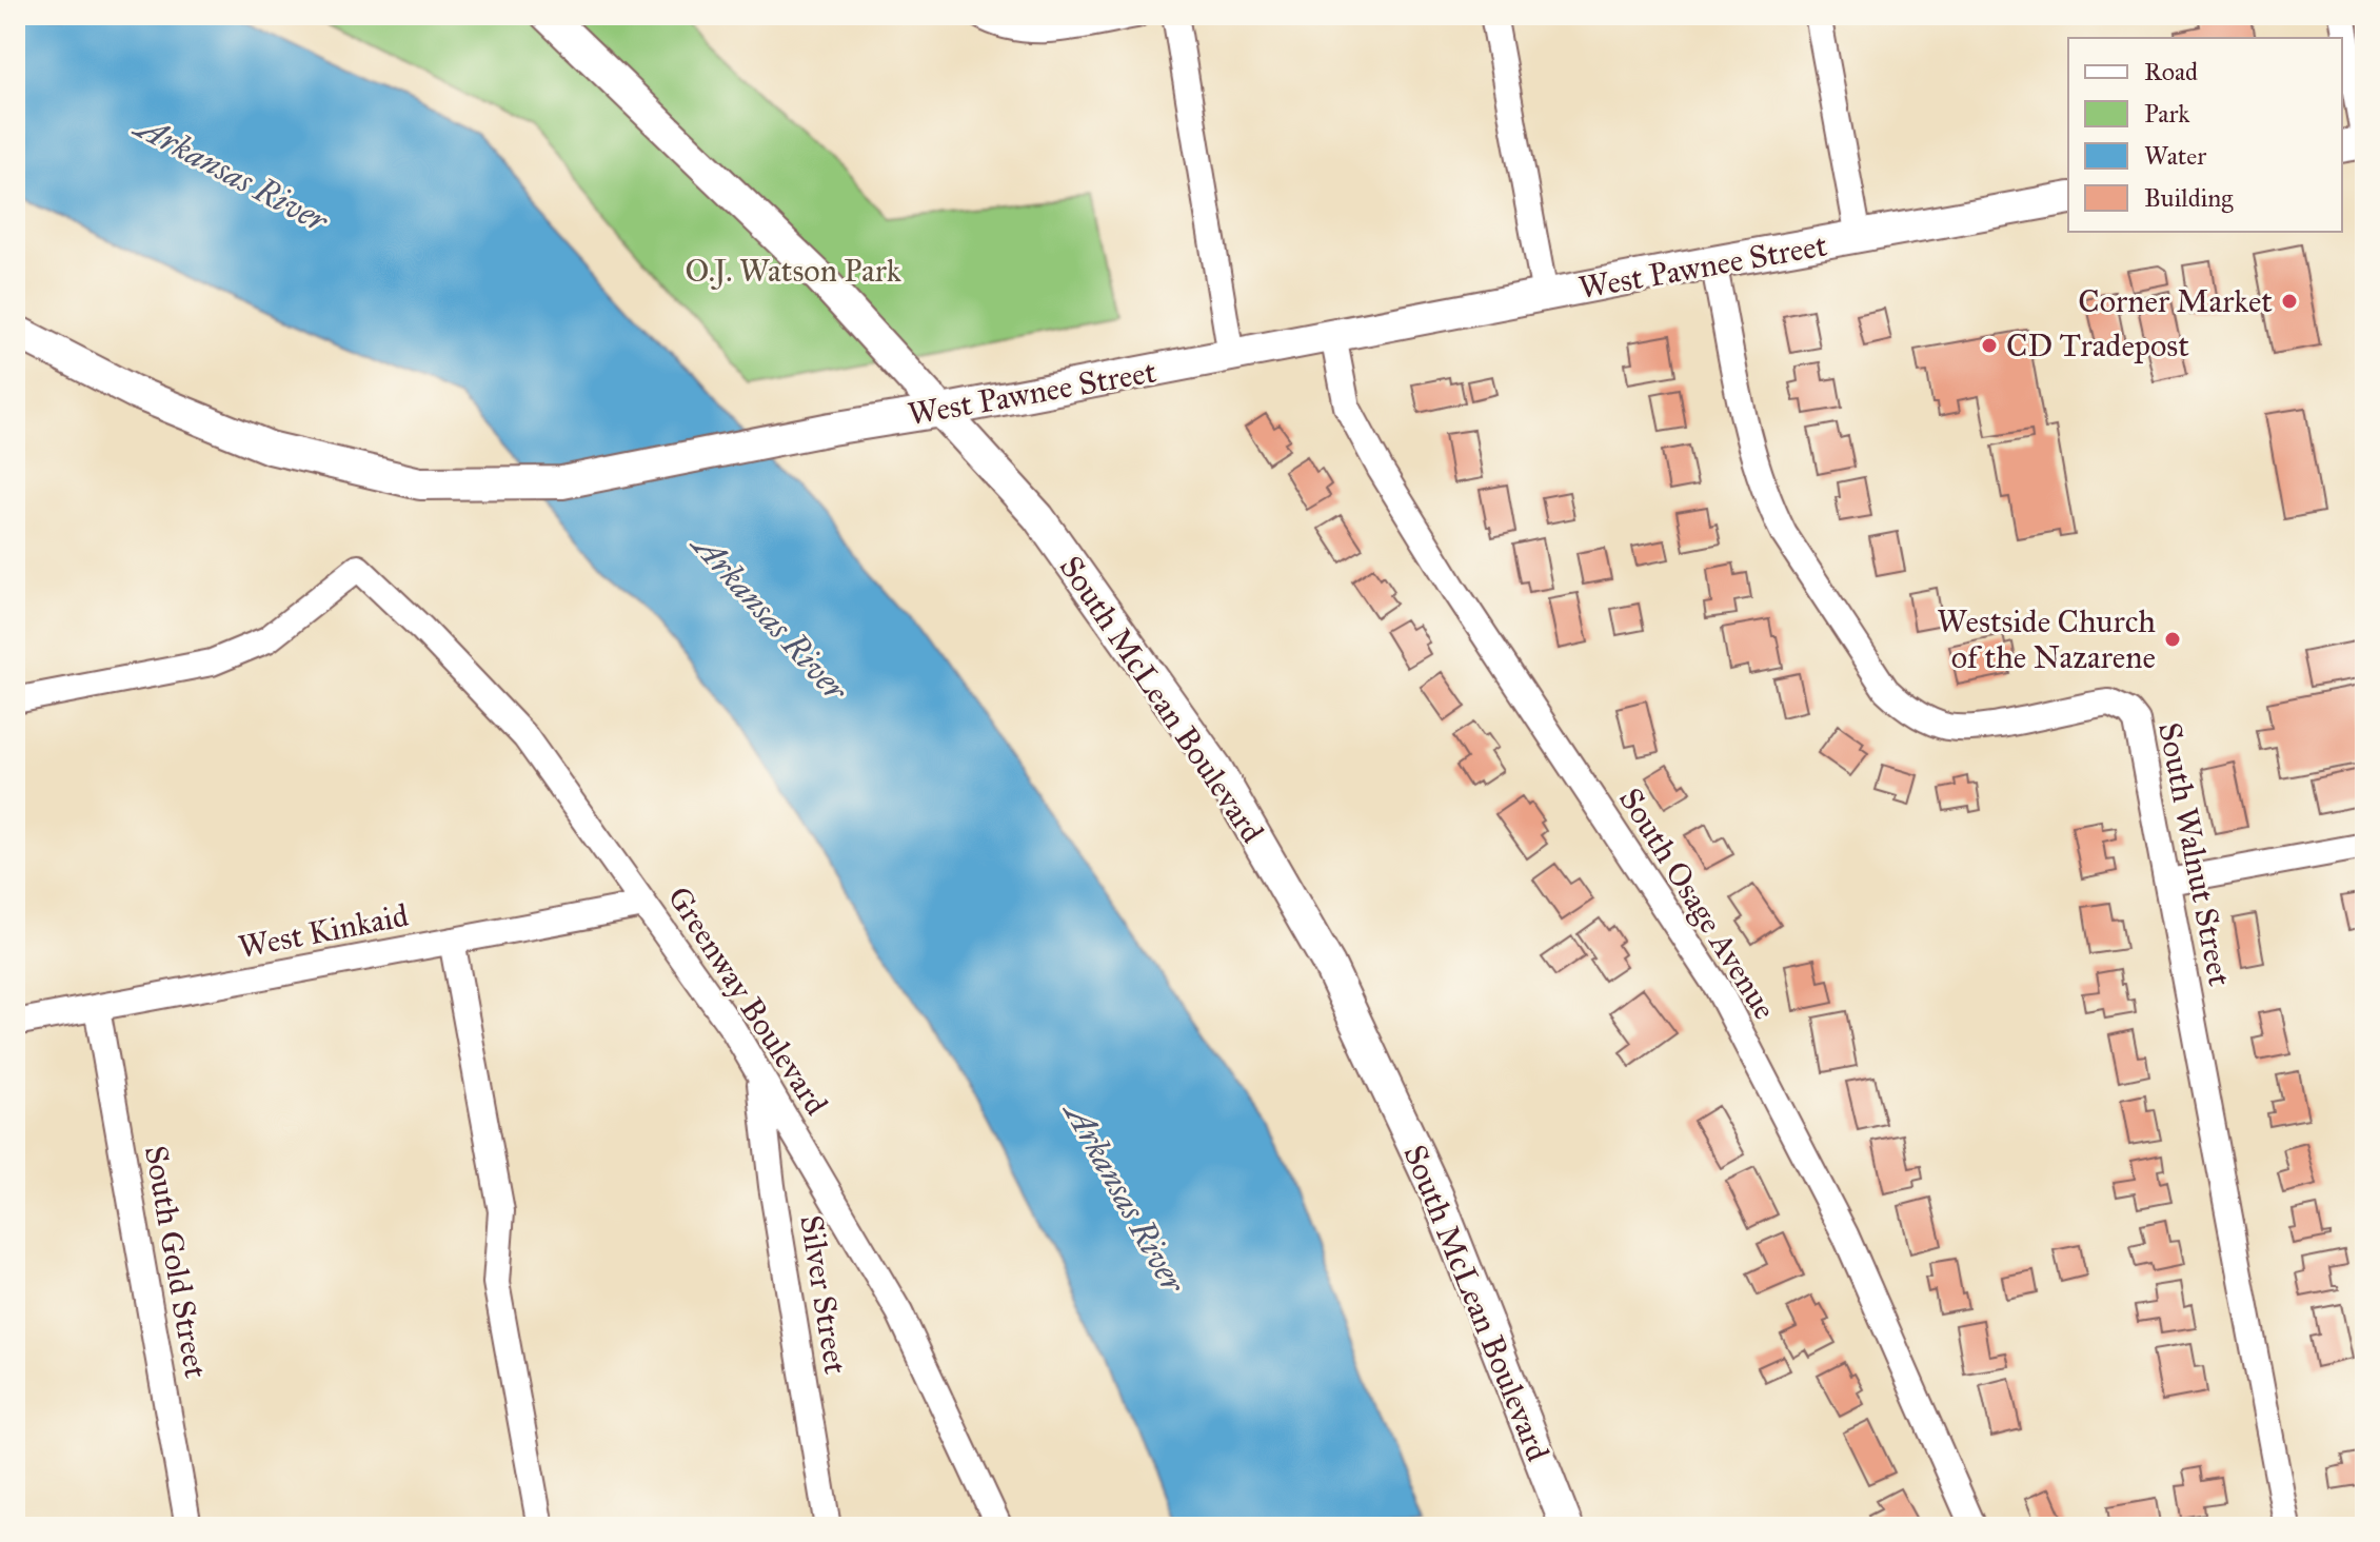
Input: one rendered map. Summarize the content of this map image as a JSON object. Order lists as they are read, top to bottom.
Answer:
{
  "streets": {
    "main road": ["West Pawnee Street", "South McLean Boulevard"],
    "street": [
      "South Walnut Street",
      "South Osage Avenue",
      "West Kinkaid",
      "Greenway Boulevard",
      "South Gold Street",
      "Silver Street"
    ]
  },
  "crossings": [
    ["West Pawnee Street", "South McLean Boulevard"],
    ["West Pawnee Street", "South Walnut Street"],
    ["West Pawnee Street", "South Osage Avenue"],
    ["West Kinkaid", "Greenway Boulevard"],
    ["West Kinkaid", "South Gold Street"],
    ["Greenway Boulevard", "Silver Street"]
  ],
  "water": ["Arkansas River"],
  "parks": ["O.J. Watson Park"],
  "places": ["Corner Market", "CD Tradepost", "Westside Church of the Nazarene"],
  "legend": [
    "Road",
    "Park",
    "Water",
    "Building"
  ]
}
